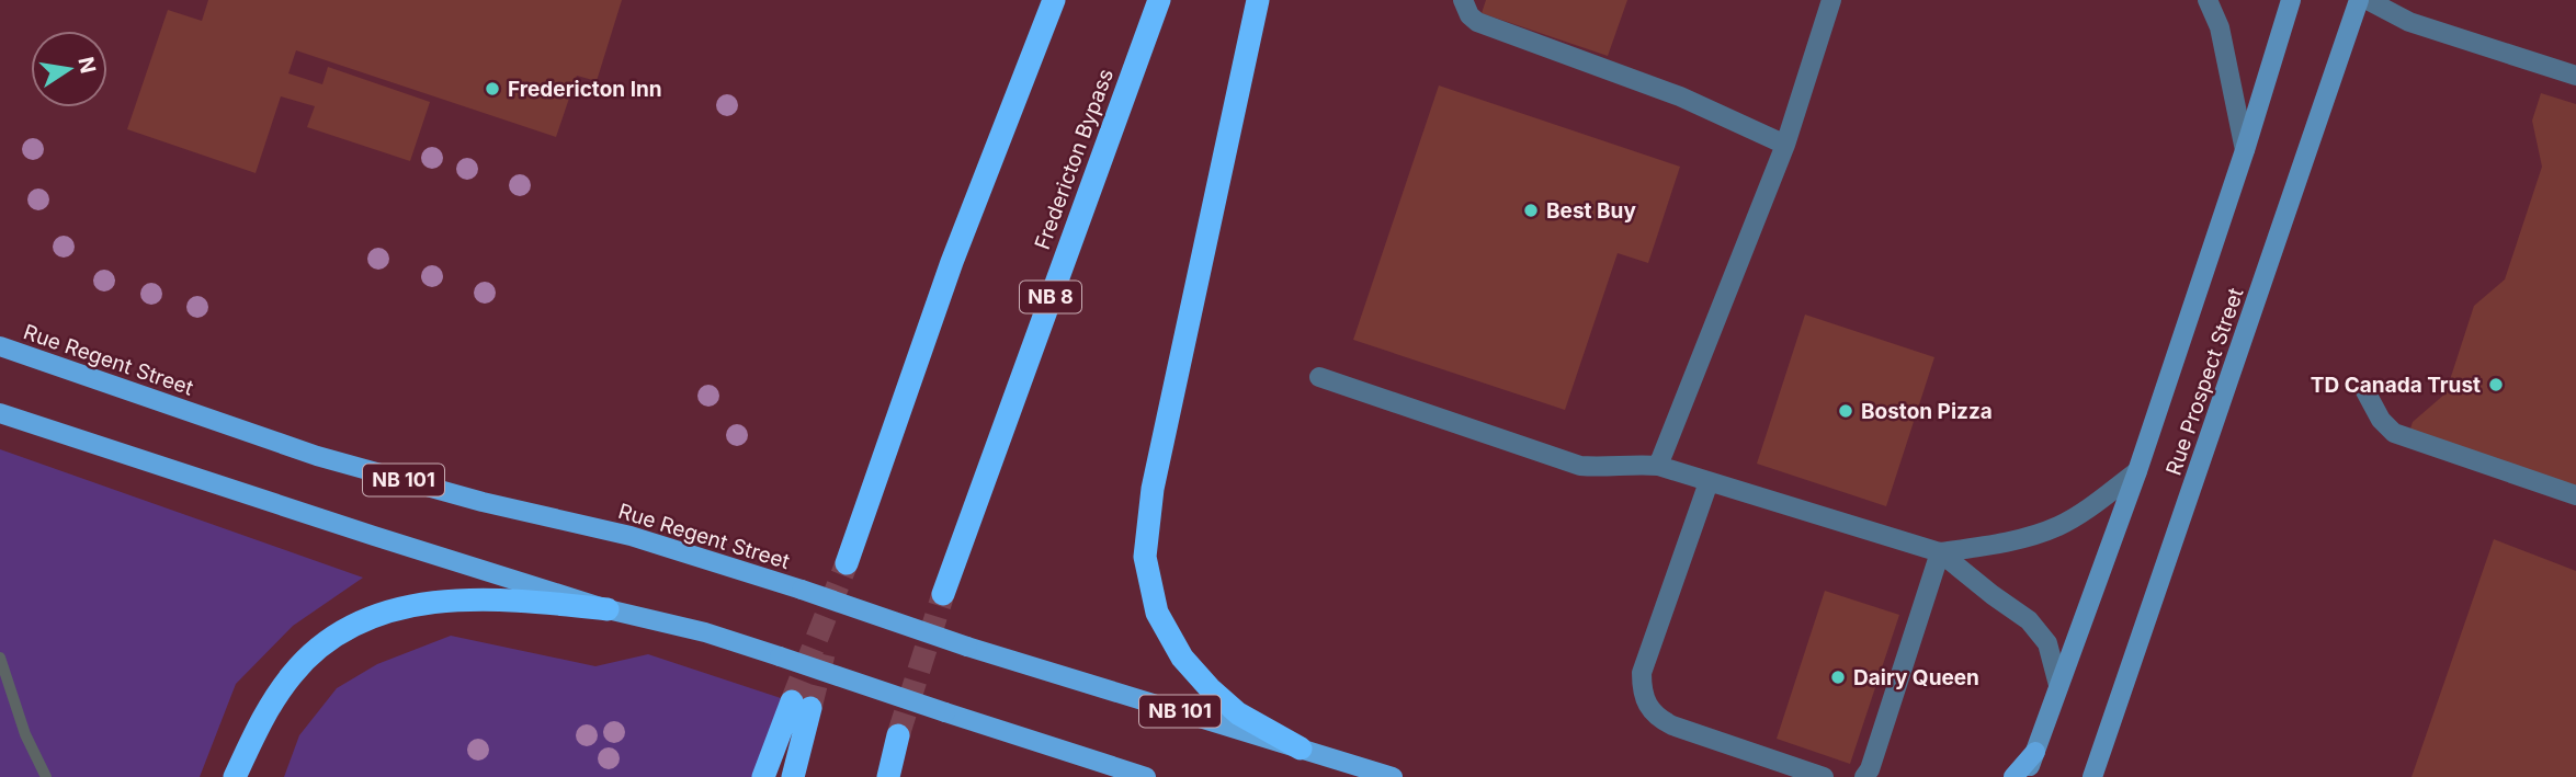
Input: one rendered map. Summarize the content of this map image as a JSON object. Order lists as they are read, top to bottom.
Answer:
{
  "streets": {
    "highway": ["Fredericton Bypass", "NB 8"],
    "main road": ["Rue Regent Street", "Rue Prospect Street", "NB 101"]
  },
  "places": [
    "Fredericton Inn",
    "Best Buy",
    "TD Canada Trust",
    "Boston Pizza",
    "Dairy Queen"
  ],
  "north": "right"
}
